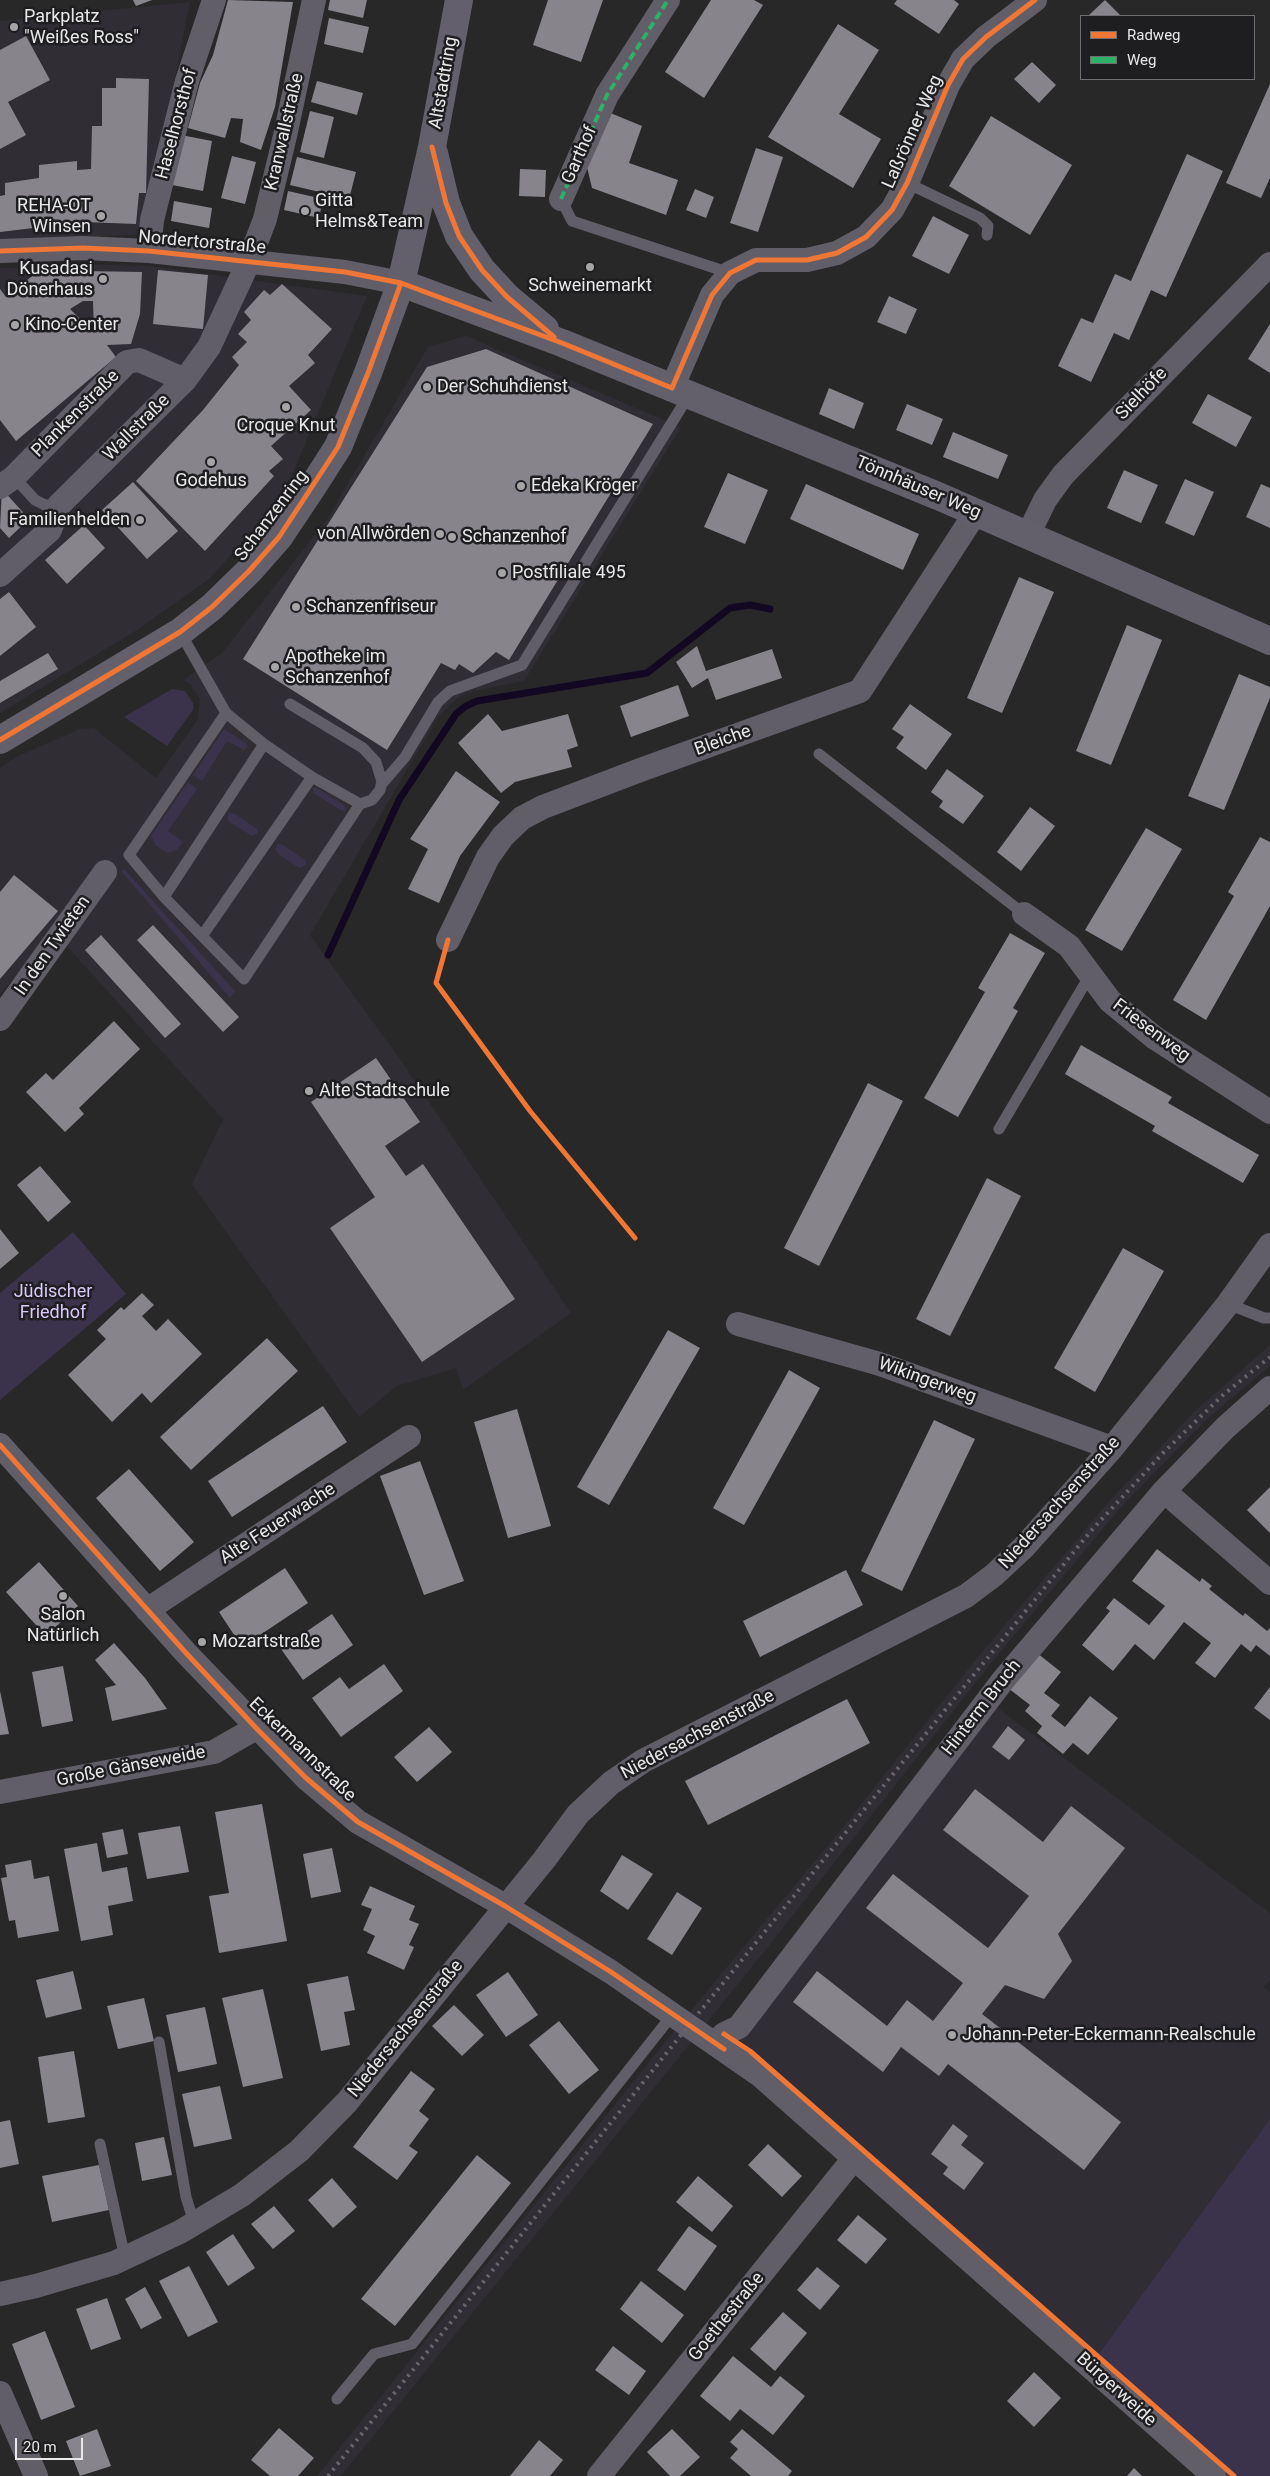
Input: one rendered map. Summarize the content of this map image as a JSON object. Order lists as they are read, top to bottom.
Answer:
{
  "streets": {
    "main road": ["Altstadtring", "Tönnhäuser Weg", "Schanzenring"],
    "street": [
      "Haselhorsthof",
      "Kranwallstraße",
      "Laßrönner Weg",
      "Garthof",
      "Nordertorstraße",
      "Sielhöfe",
      "Plankenstraße",
      "Wallstraße",
      "Bleiche",
      "In den Twieten",
      "Friesenweg",
      "Wikingerweg",
      "Niedersachsenstraße",
      "Alte Feuerwache",
      "Hinterm Bruch",
      "Eckermannstraße",
      "Große Gänseweide",
      "Goethestraße",
      "Bürgerweide"
    ]
  },
  "crossings": [
    ["Altstadtring", "Nordertorstraße"],
    ["Altstadtring", "Tönnhäuser Weg"],
    ["Altstadtring", "Schanzenring"],
    ["Haselhorsthof", "Nordertorstraße"],
    ["Kranwallstraße", "Nordertorstraße"],
    ["Kranwallstraße", "Wallstraße"],
    ["Laßrönner Weg", "Garthof"],
    ["Laßrönner Weg", "Tönnhäuser Weg"],
    ["Nordertorstraße", "Wallstraße"],
    ["Nordertorstraße", "Tönnhäuser Weg"],
    ["Nordertorstraße", "Schanzenring"],
    ["Sielhöfe", "Tönnhäuser Weg"],
    ["Plankenstraße", "Wallstraße"],
    ["Tönnhäuser Weg", "Schanzenring"],
    ["Tönnhäuser Weg", "Bleiche"],
    ["Wikingerweg", "Niedersachsenstraße"],
    ["Niedersachsenstraße", "Eckermannstraße"],
    ["Alte Feuerwache", "Eckermannstraße"],
    ["Hinterm Bruch", "Eckermannstraße"],
    ["Hinterm Bruch", "Bürgerweide"],
    ["Eckermannstraße", "Große Gänseweide"],
    ["Eckermannstraße", "Bürgerweide"],
    ["Goethestraße", "Bürgerweide"]
  ],
  "parks": ["Jüdischer Friedhof"],
  "places": [
    "Parkplatz \"Weißes Ross\"",
    "Gitta Helms&Team",
    "REHA-OT Winsen",
    "Schweinemarkt",
    "Kusadasi Dönerhaus",
    "Kino-Center",
    "Der Schuhdienst",
    "Croque Knut",
    "Godehus",
    "Edeka Kröger",
    "Familienhelden",
    "von Allwörden",
    "Schanzenhof",
    "Postfiliale 495",
    "Schanzenfriseur",
    "Apotheke im Schanzenhof",
    "Alte Stadtschule",
    "Salon Natürlich",
    "Mozartstraße",
    "Johann-Peter-Eckermann-Realschule"
  ],
  "legend": ["Radweg", "Weg"],
  "scale_bar": "20 m"
}
